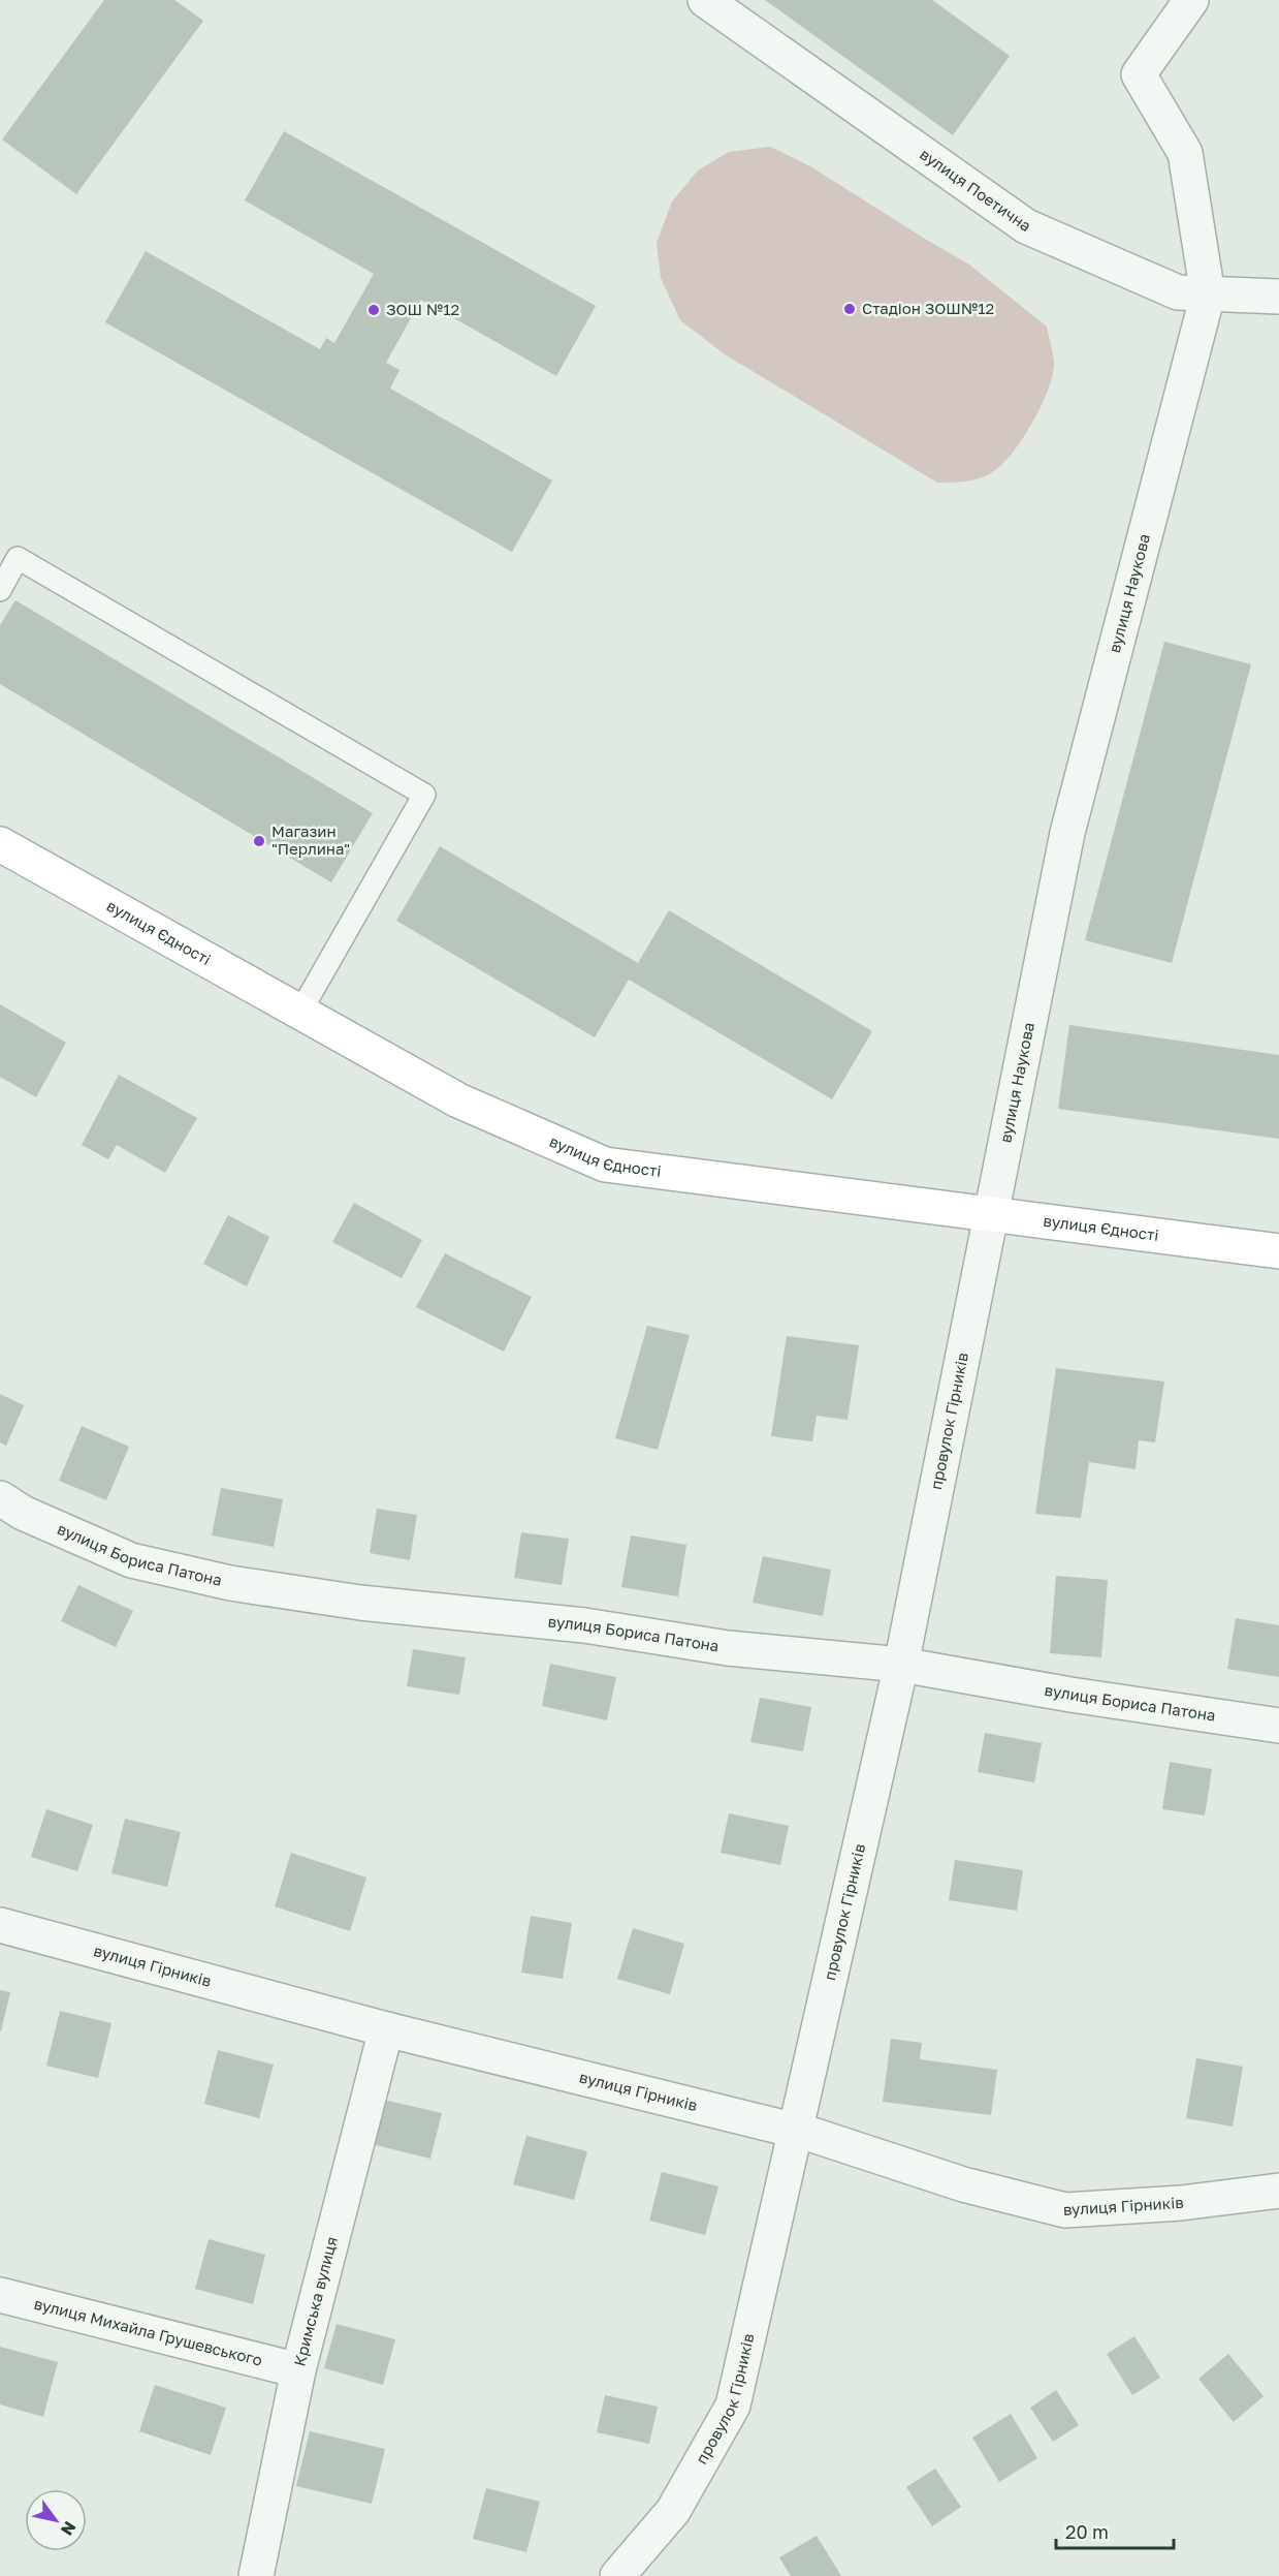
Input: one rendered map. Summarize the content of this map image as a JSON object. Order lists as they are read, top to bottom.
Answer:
{
  "streets": {
    "street": [
      "вулиця Поетична",
      "вулиця Наукова",
      "вулиця Єдності",
      "провулок Гірників",
      "вулиця Бориса Патона",
      "вулиця Гірників",
      "Кримська вулиця",
      "вулиця Михайла Грушевського"
    ]
  },
  "crossings": [
    ["вулиця Поетична", "вулиця Наукова"],
    ["вулиця Наукова", "вулиця Єдності"],
    ["вулиця Наукова", "провулок Гірників"],
    ["вулиця Єдності", "провулок Гірників"],
    ["провулок Гірників", "вулиця Бориса Патона"],
    ["провулок Гірників", "вулиця Гірників"],
    ["вулиця Гірників", "Кримська вулиця"],
    ["Кримська вулиця", "вулиця Михайла Грушевського"]
  ],
  "places": ["Стадіон ЗОШ№12", "ЗОШ №12", "Магазин \"Перлина\""],
  "scale_bar": "20 m",
  "north": "bottom right"
}
